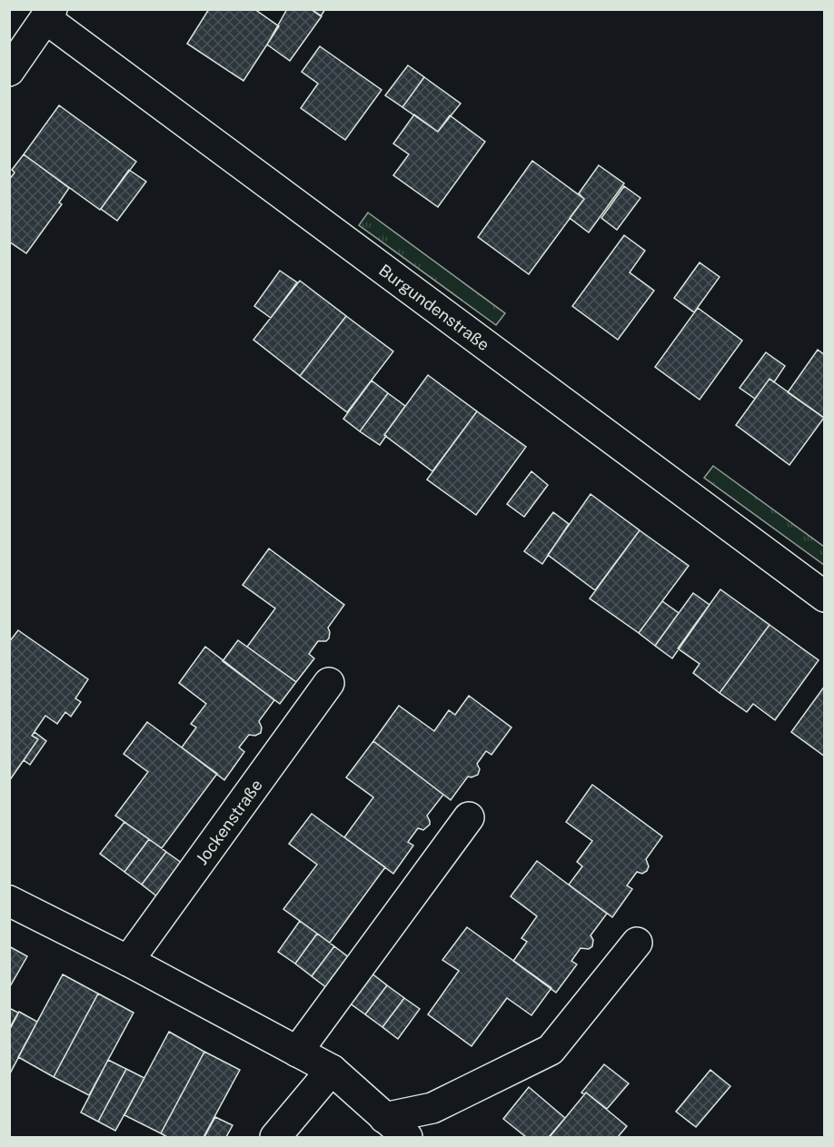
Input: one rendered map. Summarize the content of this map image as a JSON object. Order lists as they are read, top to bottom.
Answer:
{
  "streets": {
    "street": ["Burgundenstraße", "Jockenstraße"]
  }
}
